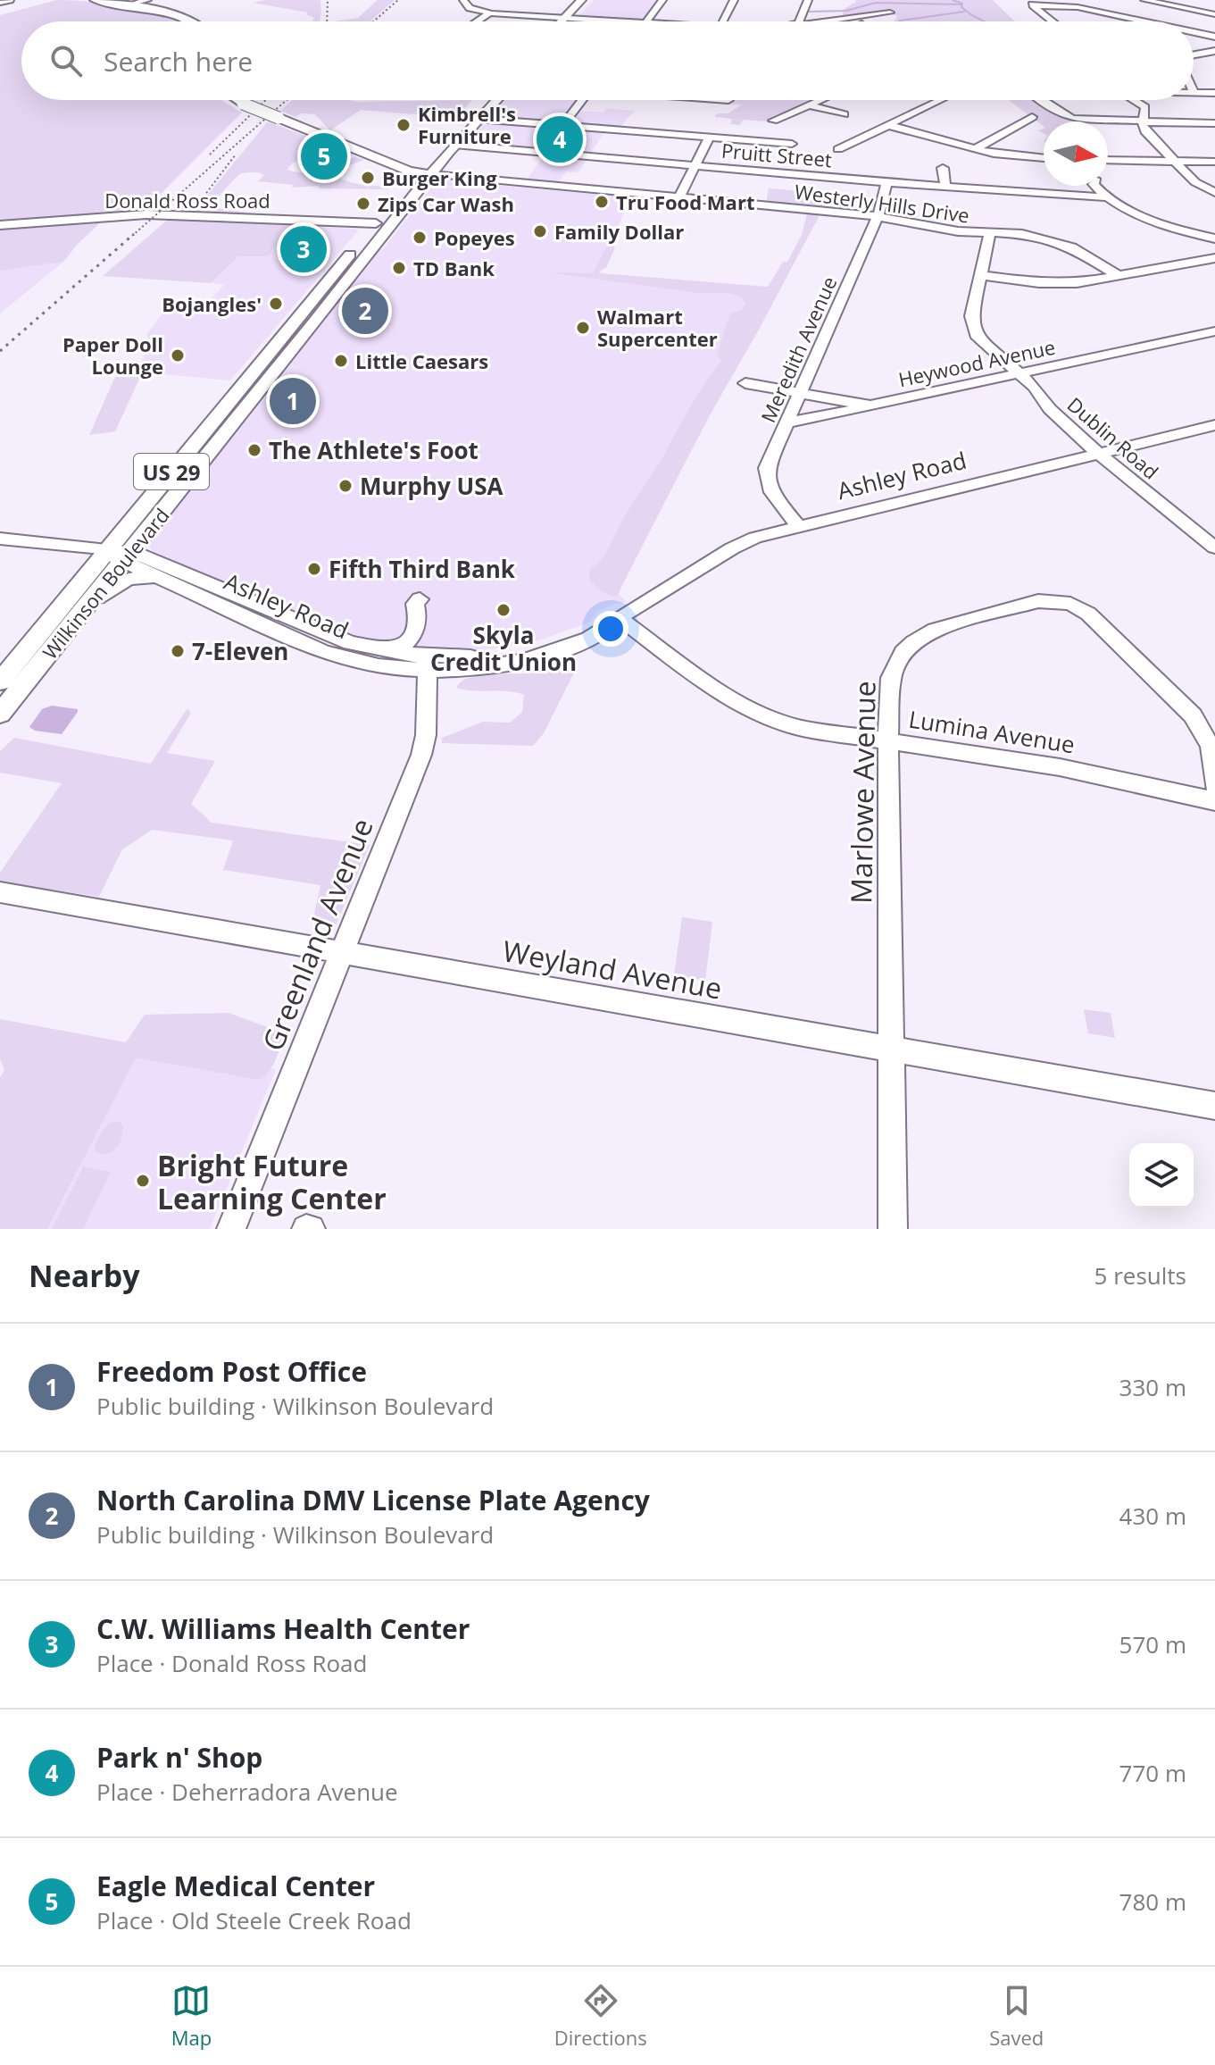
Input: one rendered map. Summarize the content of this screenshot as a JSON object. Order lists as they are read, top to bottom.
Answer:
{
  "streets": {
    "main road": ["US 29", "Wilkinson Boulevard"],
    "street": [
      "Pruitt Street",
      "Donald Ross Road",
      "Westerly Hills Drive",
      "Meredith Avenue",
      "Heywood Avenue",
      "Dublin Road",
      "Ashley Road",
      "Lumina Avenue",
      "Marlowe Avenue",
      "Greenland Avenue",
      "Weyland Avenue"
    ]
  },
  "crossings": [
    ["Pruitt Street", "Meredith Avenue"],
    ["Pruitt Street", "Wilkinson Boulevard"],
    ["Donald Ross Road", "Wilkinson Boulevard"],
    ["Westerly Hills Drive", "Meredith Avenue"],
    ["Westerly Hills Drive", "Dublin Road"],
    ["Westerly Hills Drive", "Wilkinson Boulevard"],
    ["Meredith Avenue", "Heywood Avenue"],
    ["Meredith Avenue", "Ashley Road"],
    ["Heywood Avenue", "Dublin Road"],
    ["Dublin Road", "Ashley Road"],
    ["Ashley Road", "Wilkinson Boulevard"],
    ["Ashley Road", "Lumina Avenue"],
    ["Ashley Road", "Greenland Avenue"],
    ["Lumina Avenue", "Marlowe Avenue"],
    ["Marlowe Avenue", "Weyland Avenue"],
    ["Greenland Avenue", "Weyland Avenue"]
  ],
  "places": [
    "Kimbrell's Furniture",
    "Burger King",
    "Tru Food Mart",
    "Zips Car Wash",
    "Family Dollar",
    "Popeyes",
    "TD Bank",
    "Bojangles'",
    "Walmart Supercenter",
    "Paper Doll Lounge",
    "Little Caesars",
    "The Athlete's Foot",
    "Murphy USA",
    "Fifth Third Bank",
    "Skyla Credit Union",
    "7-Eleven",
    "Bright Future Learning Center"
  ],
  "north": "right",
  "page": {
    "search": "Search here",
    "pins": [
      "4",
      "5",
      "3",
      "2",
      "1"
    ],
    "heading": ["Nearby", "5 results"],
    "list": [
      {
        "mark": "1",
        "name": "Freedom Post Office",
        "note": "Public building · Wilkinson Boulevard",
        "value": "330 m"
      },
      {
        "mark": "2",
        "name": "North Carolina DMV License Plate Agency",
        "note": "Public building · Wilkinson Boulevard",
        "value": "430 m"
      },
      {
        "mark": "3",
        "name": "C.W. Williams Health Center",
        "note": "Place · Donald Ross Road",
        "value": "570 m"
      },
      {
        "mark": "4",
        "name": "Park n' Shop",
        "note": "Place · Deherradora Avenue",
        "value": "770 m"
      },
      {
        "mark": "5",
        "name": "Eagle Medical Center",
        "note": "Place · Old Steele Creek Road",
        "value": "780 m"
      }
    ],
    "nav": ["Map", "Directions", "Saved"]
  }
}
